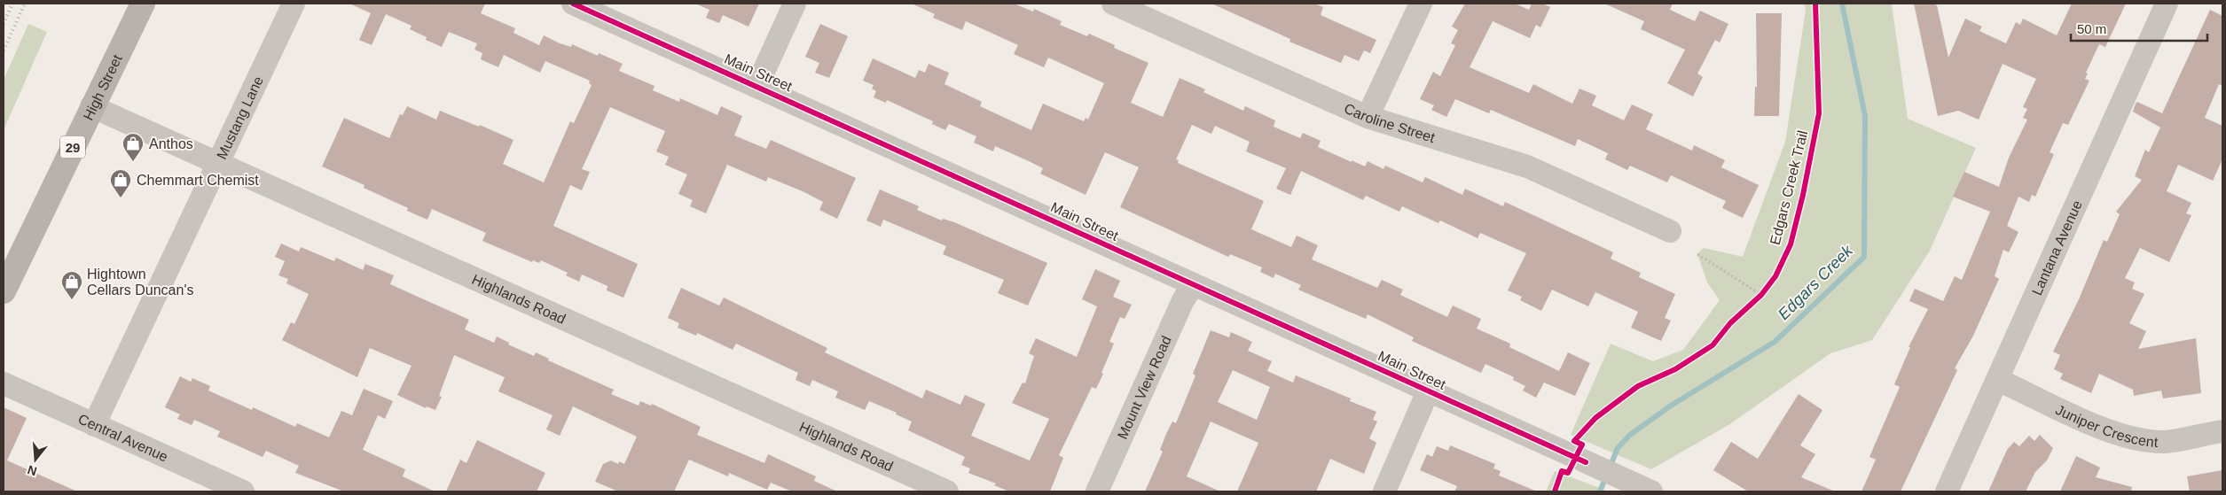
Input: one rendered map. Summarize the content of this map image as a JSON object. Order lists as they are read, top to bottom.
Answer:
{
  "streets": {
    "main road": ["High Street", "29"],
    "street": [
      "Main Street",
      "Mustang Lane",
      "Caroline Street",
      "Lantana Avenue",
      "Highlands Road",
      "Mount View Road",
      "Juniper Crescent",
      "Central Avenue"
    ],
    "cycle path": ["Edgars Creek Trail"]
  },
  "crossings": [
    ["Main Street", "Mount View Road"],
    ["High Street", "Highlands Road"],
    ["Mustang Lane", "Highlands Road"],
    ["Mustang Lane", "Central Avenue"],
    ["Lantana Avenue", "Juniper Crescent"]
  ],
  "water": ["Edgars Creek"],
  "places": {
    "shop": ["Anthos", "Chemmart Chemist", "Hightown Cellars Duncan's"]
  },
  "scale_bar": "50 m",
  "north": "bottom"
}
